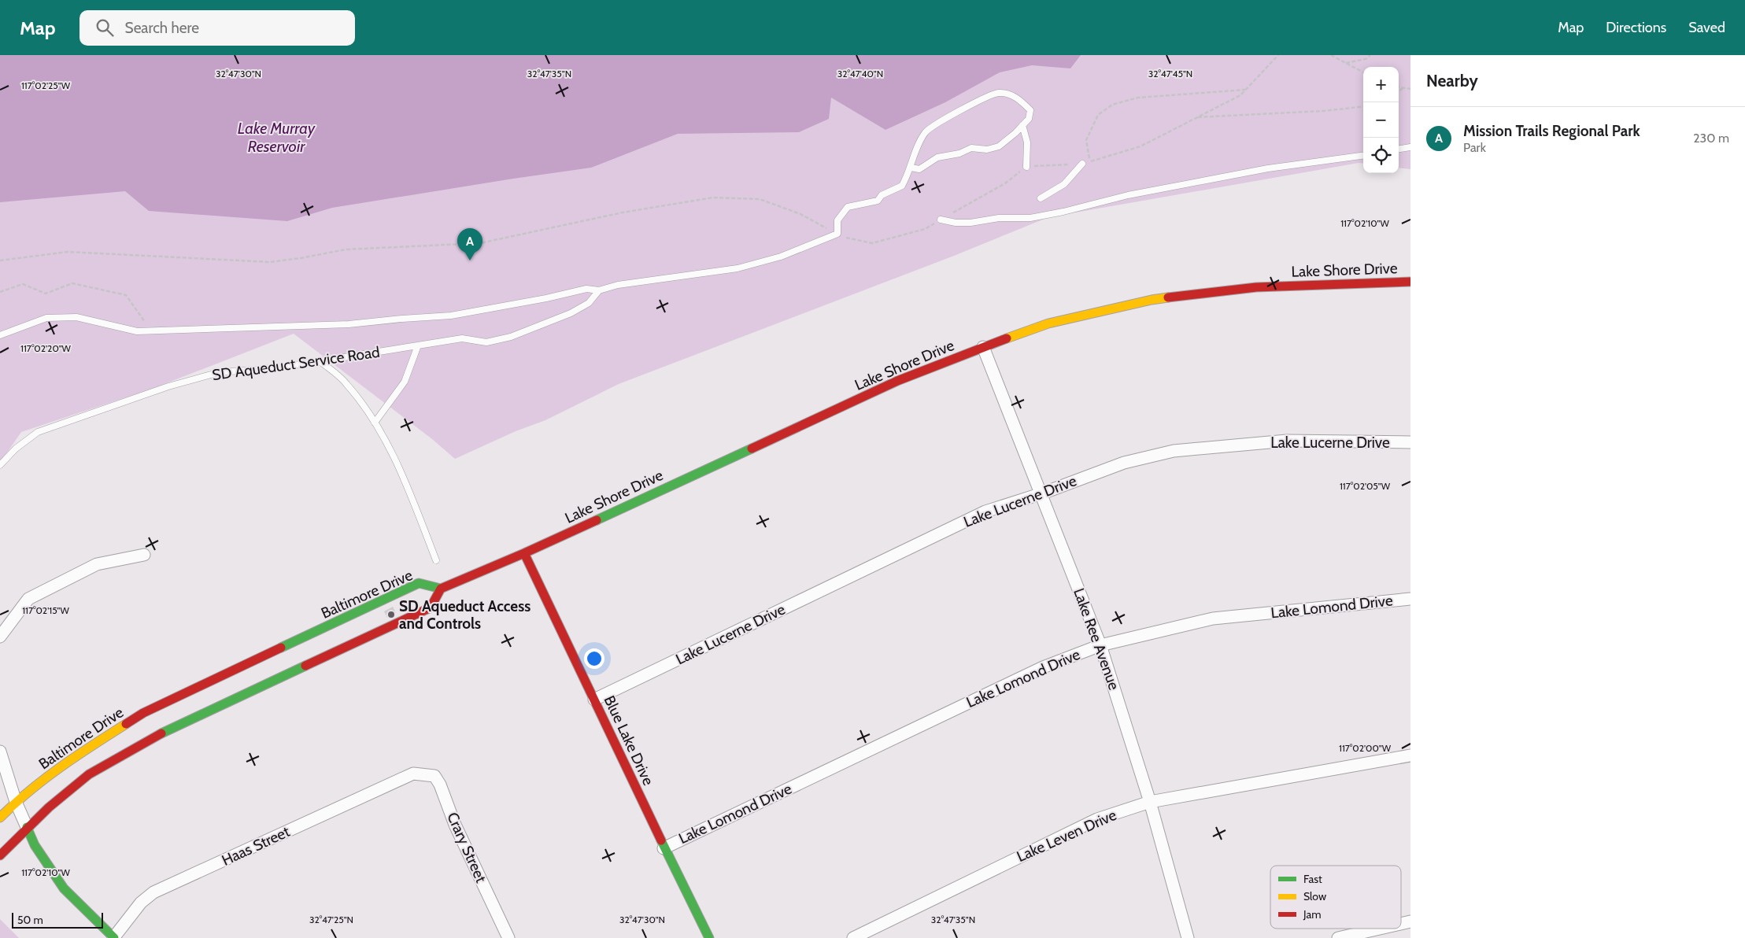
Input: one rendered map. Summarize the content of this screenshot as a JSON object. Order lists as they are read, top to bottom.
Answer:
{
  "streets": {
    "main road": ["Lake Shore Drive", "Baltimore Drive", "Blue Lake Drive"],
    "street": [
      "Lake Lucerne Drive",
      "Lake Lomond Drive",
      "Lake Ree Avenue",
      "Lake Leven Drive",
      "Haas Street",
      "Crary Street"
    ],
    "lane": ["SD Aqueduct Service Road"]
  },
  "crossings": [
    ["Lake Shore Drive", "Baltimore Drive"],
    ["Lake Shore Drive", "Lake Ree Avenue"],
    ["Lake Shore Drive", "Blue Lake Drive"],
    ["Lake Lucerne Drive", "Lake Ree Avenue"],
    ["Lake Lucerne Drive", "Blue Lake Drive"],
    ["Lake Lomond Drive", "Lake Ree Avenue"],
    ["Lake Lomond Drive", "Blue Lake Drive"],
    ["Lake Ree Avenue", "Lake Leven Drive"],
    ["Haas Street", "Crary Street"]
  ],
  "water": ["Lake Murray Reservoir"],
  "places": ["SD Aqueduct Access and Controls"],
  "legend": ["Fast", "Slow", "Jam"],
  "scale_bar": "50 m",
  "page": {
    "header": "Map",
    "search": "Search here",
    "nav": ["Map", "Directions", "Saved"],
    "heading": "Nearby",
    "map_buttons": ["+", "−"],
    "list": [
      {
        "mark": "A",
        "name": "Mission Trails Regional Park",
        "note": "Park",
        "value": "230 m"
      }
    ],
    "pins": "A",
    "scale": "50 m"
  },
  "coordinates": [
    "32°47'30\"N",
    "32°47'35\"N",
    "32°47'40\"N",
    "32°47'45\"N",
    "117°02'25\"W",
    "117°02'10\"W",
    "117°02'20\"W",
    "117°02'05\"W",
    "117°02'15\"W",
    "117°02'00\"W",
    "32°47'25\"N"
  ]
}
